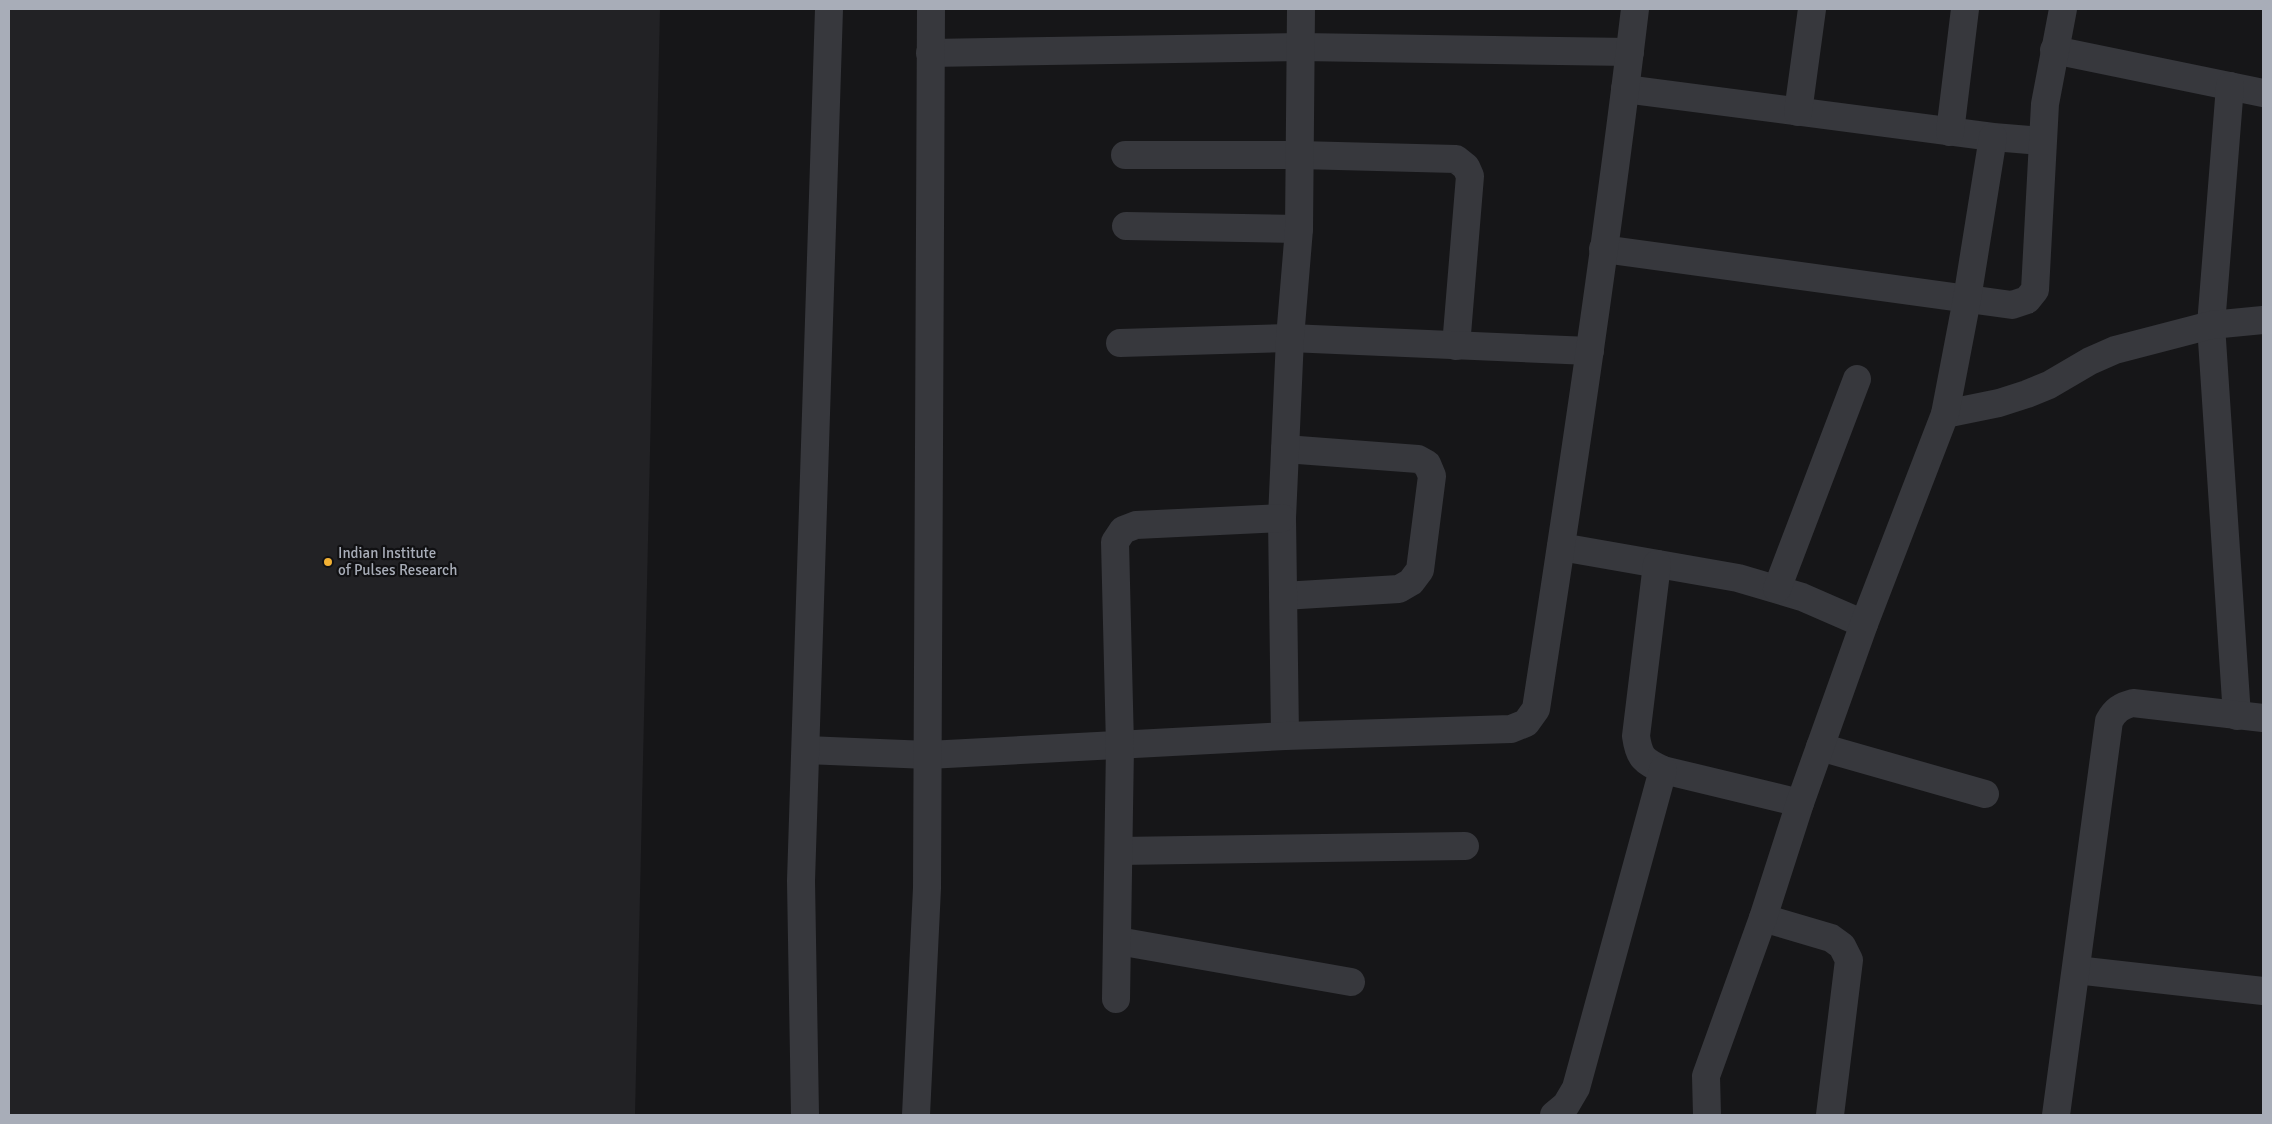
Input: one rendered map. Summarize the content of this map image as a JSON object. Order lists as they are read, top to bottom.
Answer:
{
  "places": ["Indian Institute of Pulses Research"]
}
